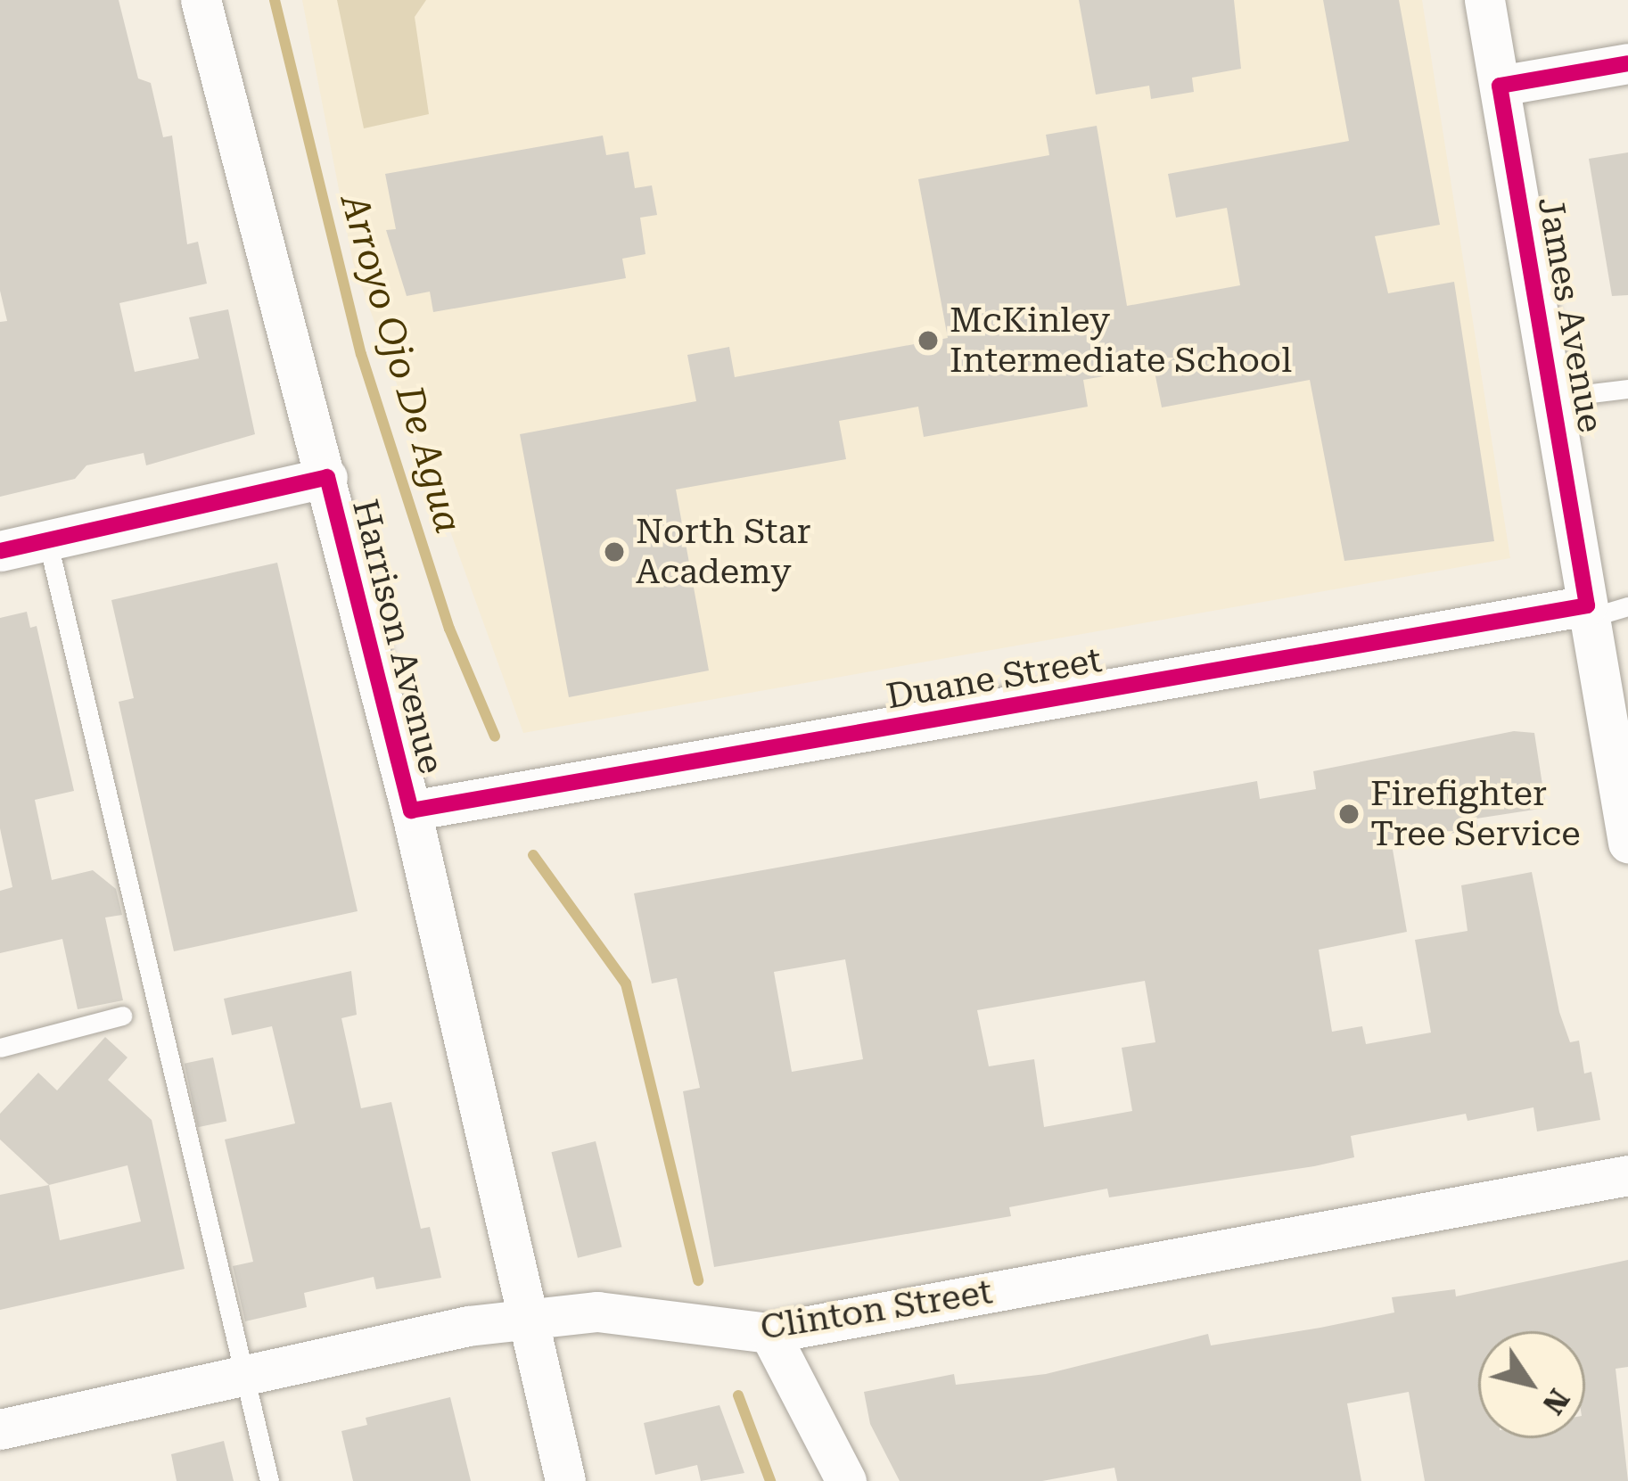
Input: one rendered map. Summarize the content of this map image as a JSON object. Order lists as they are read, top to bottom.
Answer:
{
  "streets": {
    "street": [
      "James Avenue",
      "Harrison Avenue",
      "Duane Street",
      "Clinton Street"
    ]
  },
  "crossings": [
    ["James Avenue", "Duane Street"],
    ["Harrison Avenue", "Duane Street"],
    ["Harrison Avenue", "Clinton Street"]
  ],
  "water": ["Arroyo Ojo De Agua"],
  "places": ["McKinley Intermediate School", "North Star Academy", "Firefighter Tree Service"],
  "north": "bottom right"
}
